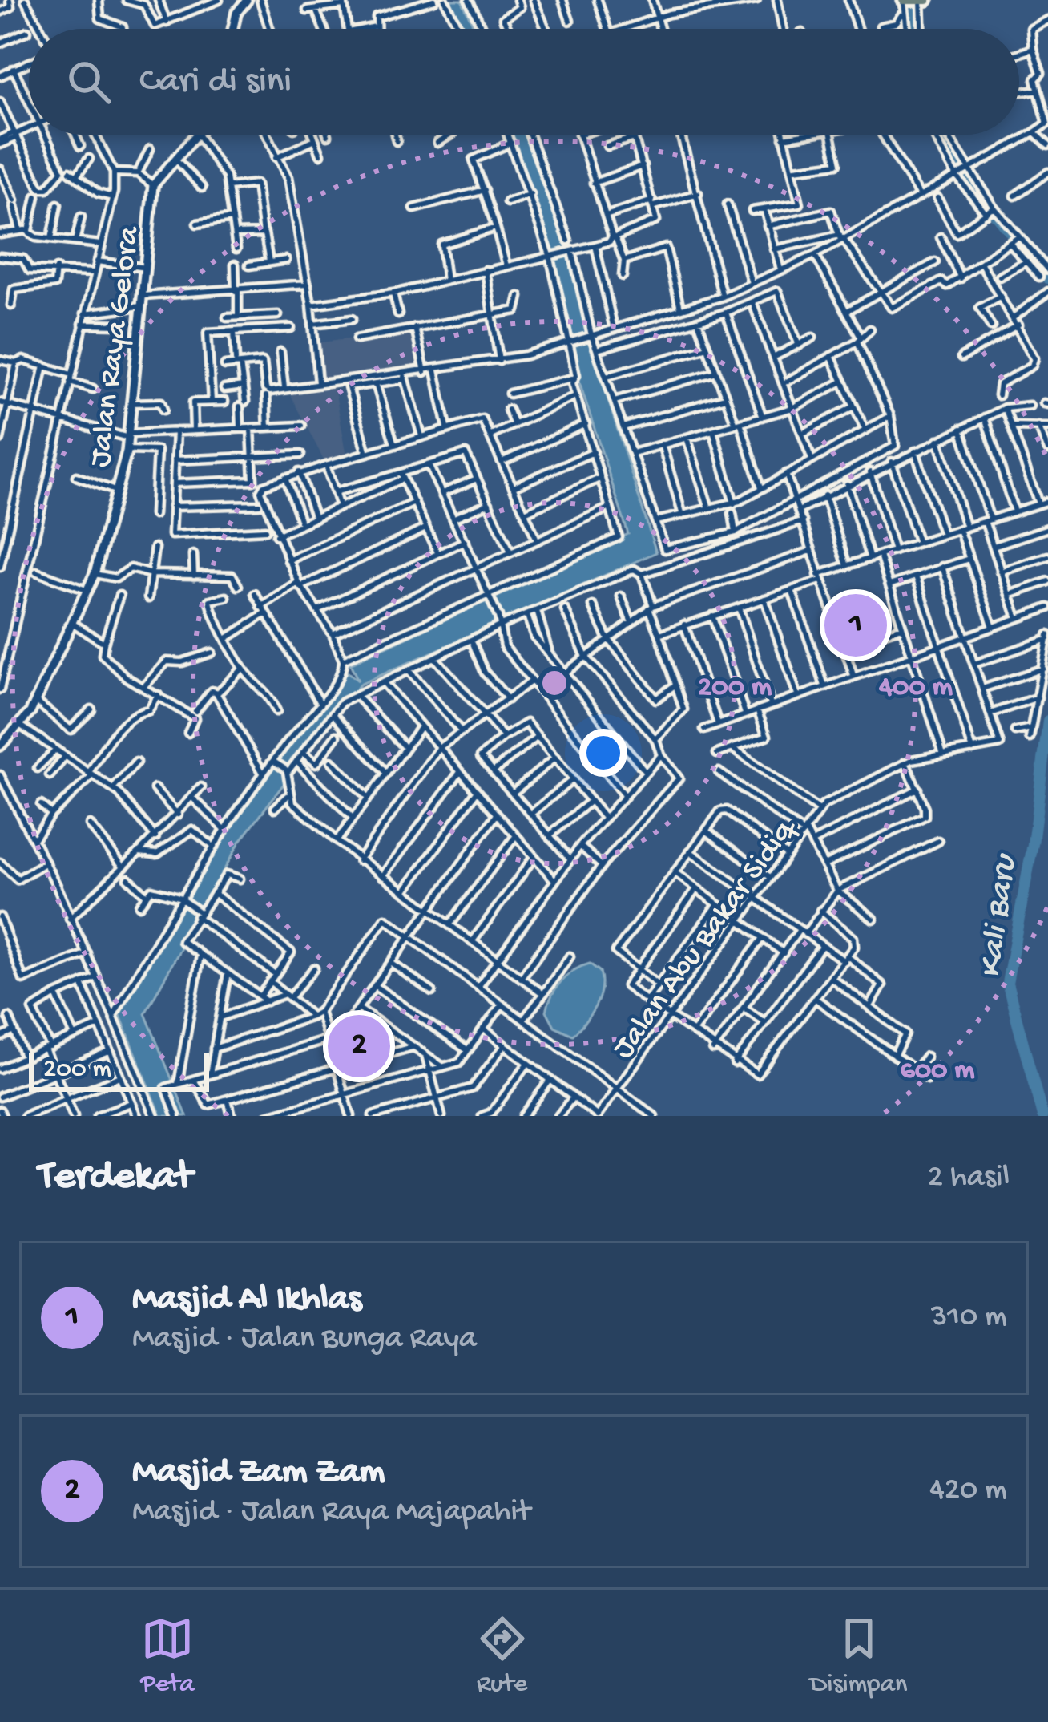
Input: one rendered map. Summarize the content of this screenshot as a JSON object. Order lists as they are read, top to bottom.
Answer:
{
  "streets": {
    "street": ["Jalan Raya Gelora", "Jalan Abu Bakar Sidiq"]
  },
  "water": ["Kali Baru"],
  "scale_bar": "200 m",
  "page": {
    "search": "Cari di sini",
    "pins": ["1", "2"],
    "scale": "200 m",
    "heading": ["Terdekat", "2 hasil"],
    "list": [
      {
        "mark": "1",
        "name": "Masjid Al Ikhlas",
        "note": "Masjid · Jalan Bunga Raya",
        "value": "310 m"
      },
      {
        "mark": "2",
        "name": "Masjid Zam Zam",
        "note": "Masjid · Jalan Raya Majapahit",
        "value": "420 m"
      }
    ],
    "nav": ["Peta", "Rute", "Disimpan"]
  },
  "rings": ["200 m", "400 m", "600 m"]
}
